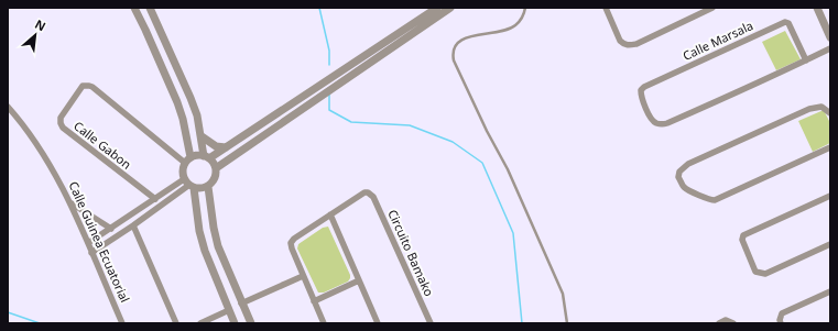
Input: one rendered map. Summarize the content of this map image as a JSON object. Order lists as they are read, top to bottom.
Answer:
{
  "streets": {
    "street": [
      "Calle Marsala",
      "Calle Gabon",
      "Calle Guinea Ecuatorial",
      "Circuito Bamako"
    ]
  },
  "north": "top right"
}
